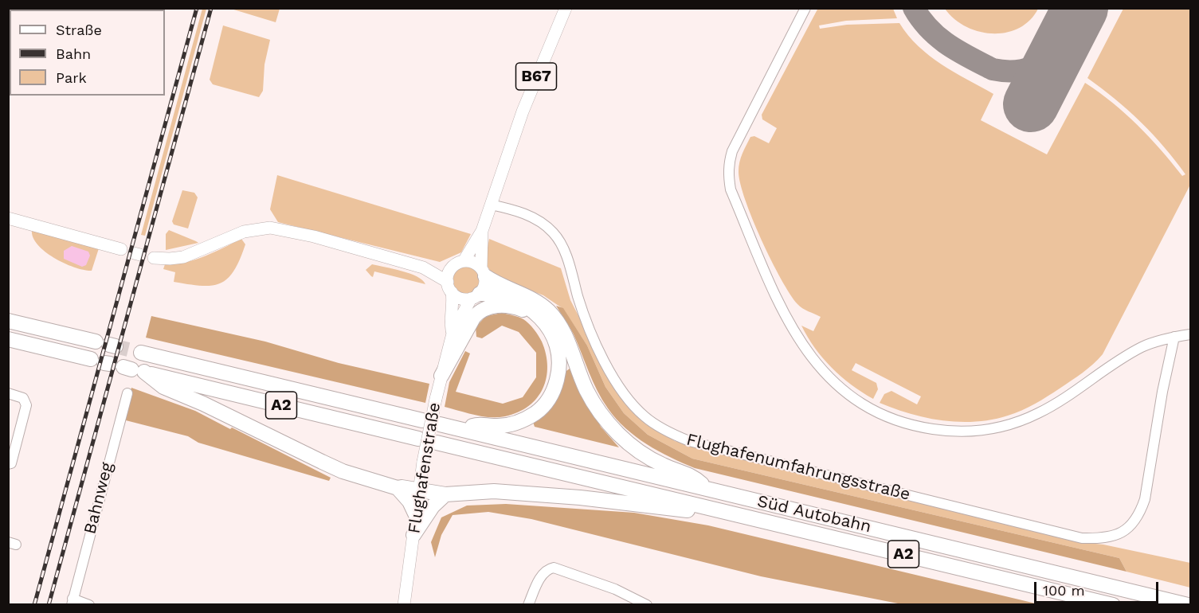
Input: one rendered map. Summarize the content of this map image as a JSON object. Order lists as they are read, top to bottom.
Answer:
{
  "streets": {
    "highway": ["A2", "Süd Autobahn"],
    "main road": ["B67", "Flughafenstraße"],
    "street": ["Flughafenumfahrungsstraße", "Bahnweg"]
  },
  "crossings": [
    ["Flughafenumfahrungsstraße", "Flughafenstraße"]
  ],
  "legend": ["Straße", "Bahn", "Park"],
  "scale_bar": "100 m"
}
